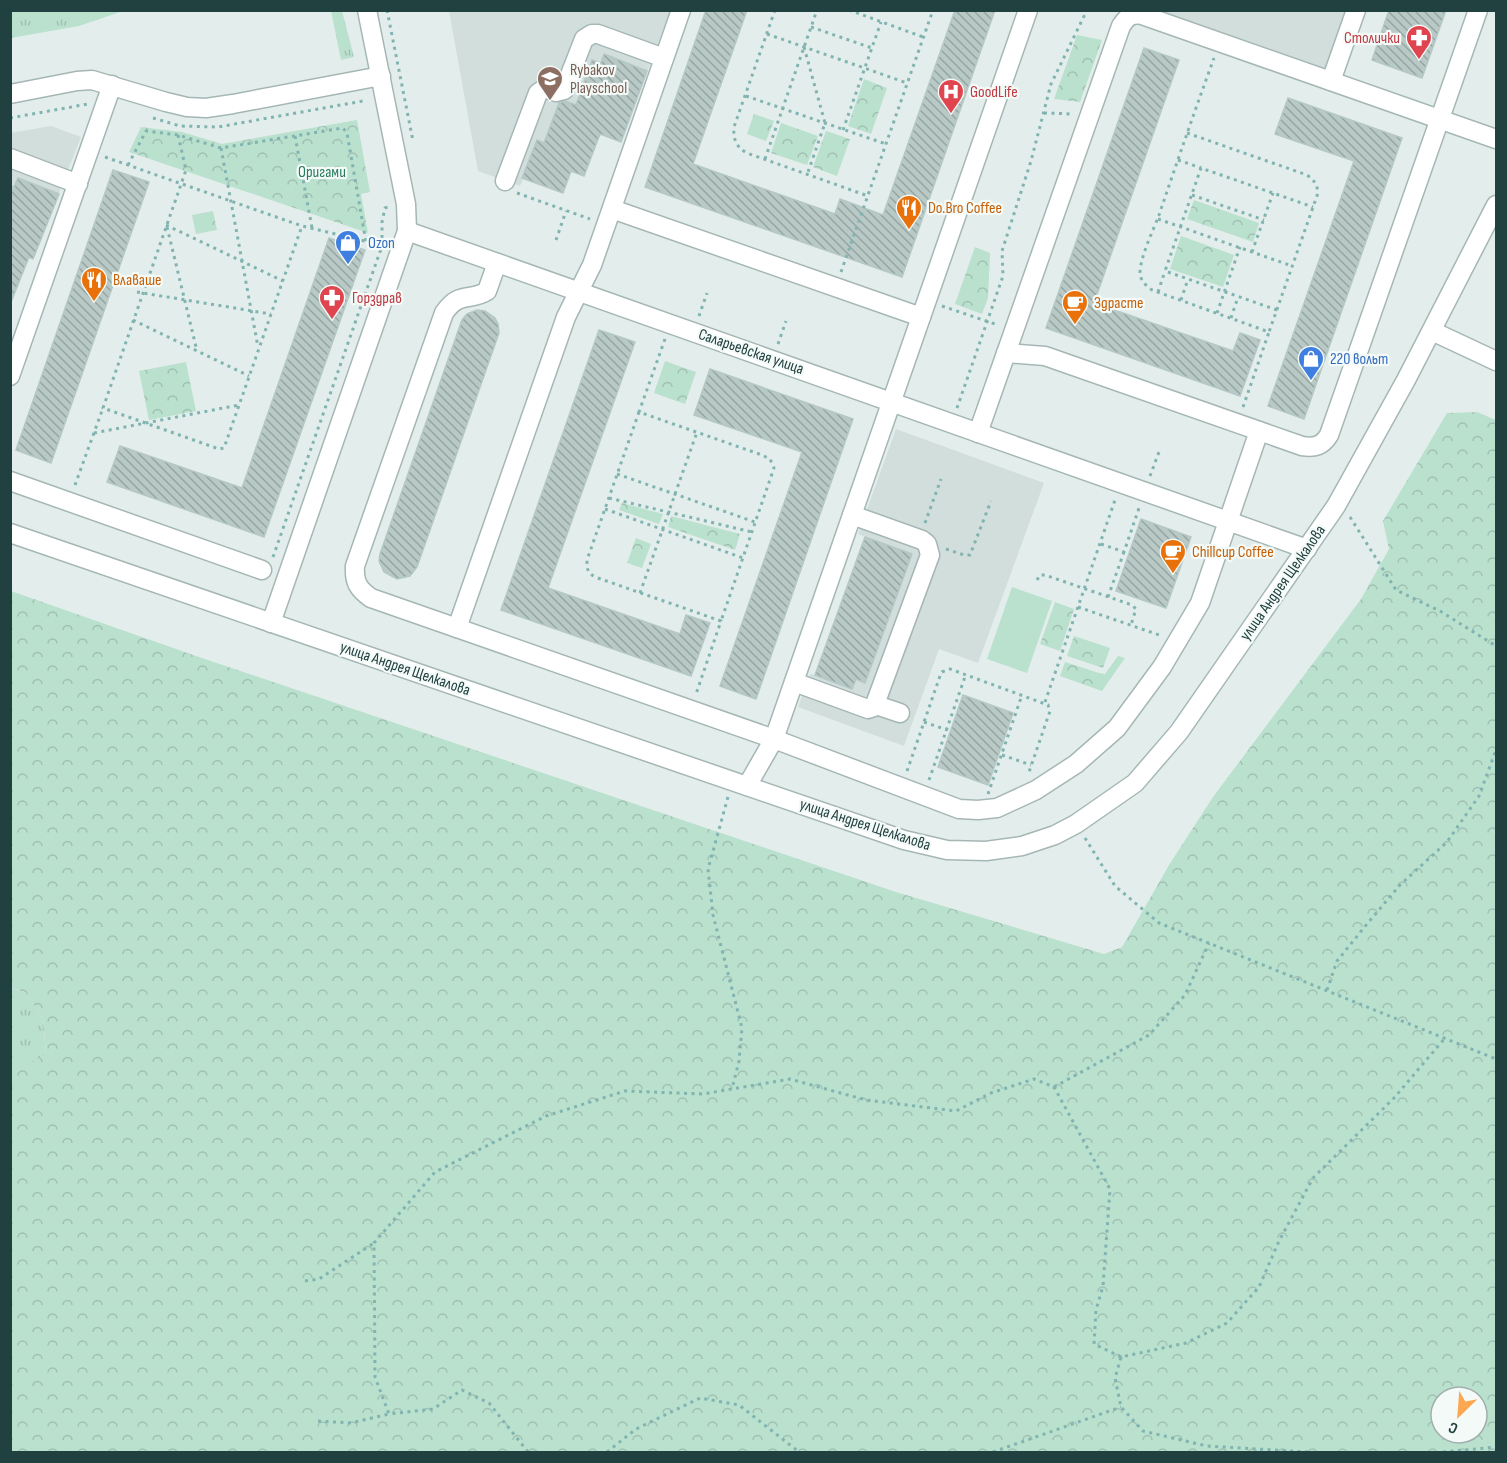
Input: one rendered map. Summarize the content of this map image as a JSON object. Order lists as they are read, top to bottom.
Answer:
{
  "streets": {
    "street": ["Саларьевская улица", "улица Андрея Щелкалова"]
  },
  "crossings": [
    ["Саларьевская улица", "улица Андрея Щелкалова"]
  ],
  "parks": ["Оригами"],
  "places": {
    "pharmacy": ["Столички", "Горздрав"],
    "school or university": ["Rybakov Playschool"],
    "hospital": ["GoodLife"],
    "restaurant": ["Do.Bro Coffee", "Влаваше"],
    "shop": ["Ozon", "220 вольт"],
    "cafe": ["Здрасте", "Chillcup Coffee"]
  },
  "north": "bottom left"
}
